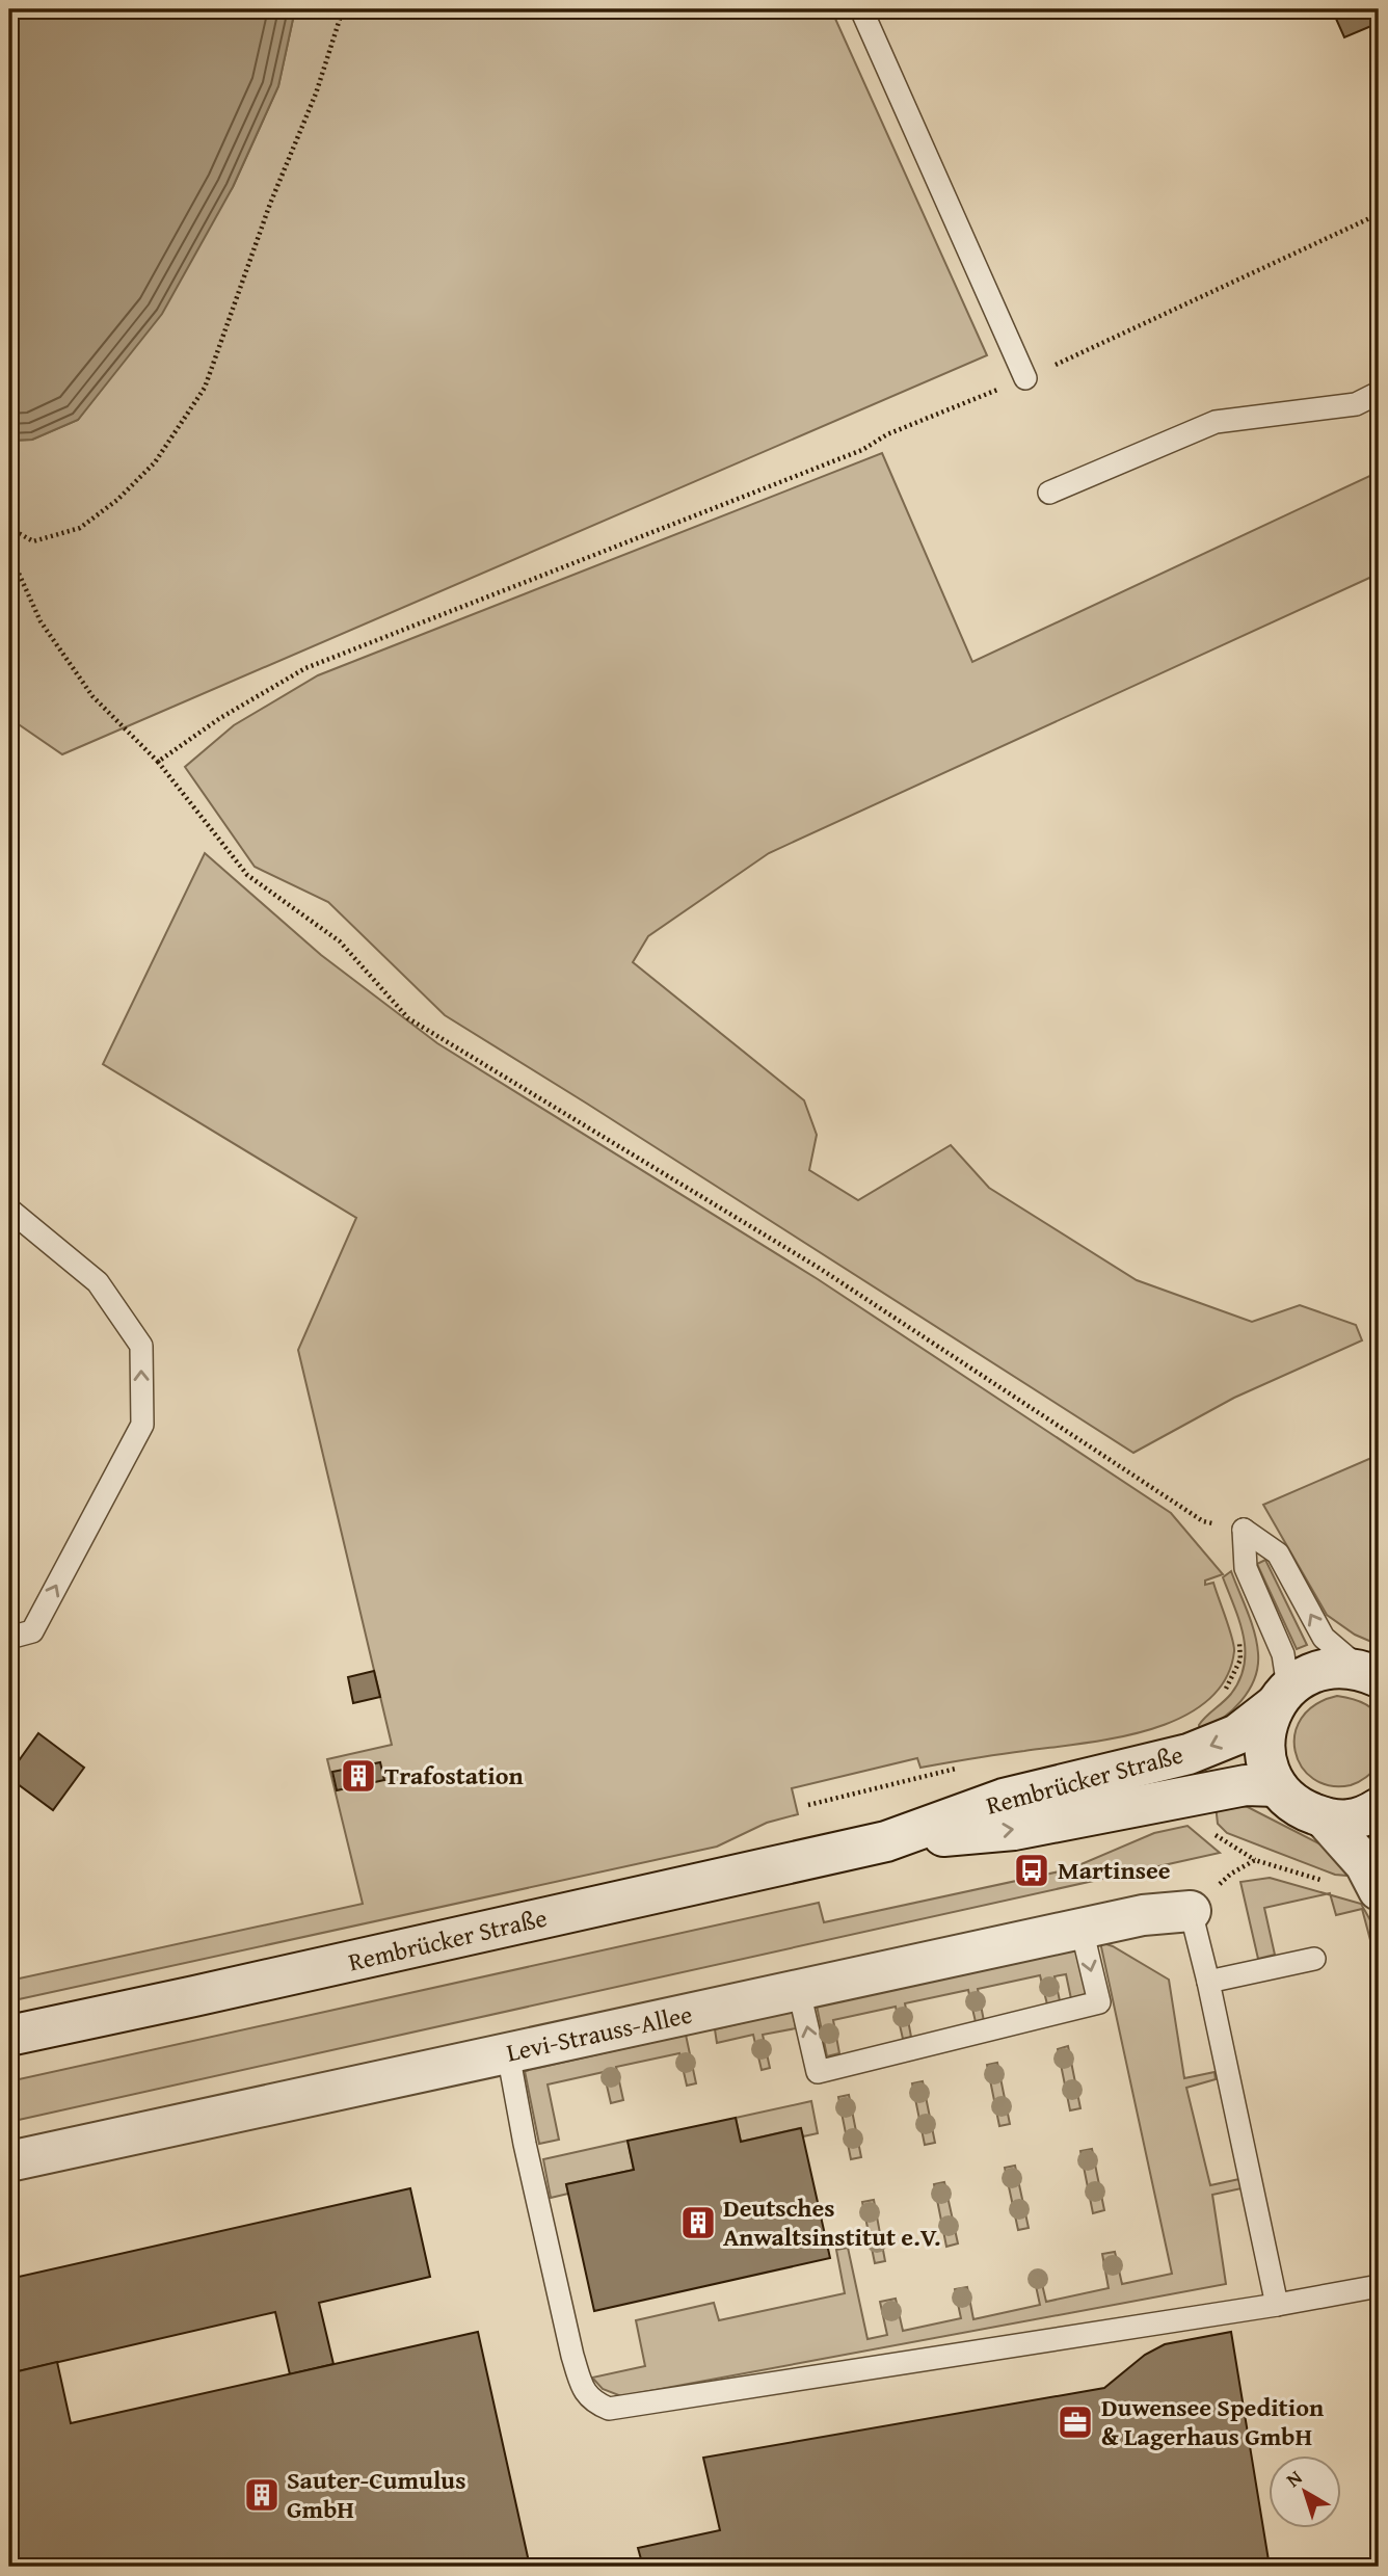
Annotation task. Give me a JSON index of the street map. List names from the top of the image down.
{
  "streets": {
    "main road": ["Rembrücker Straße", "Levi-Strauss-Allee"]
  },
  "places": {
    "building": ["Trafostation", "Deutsches Anwaltsinstitut e.V.", "Sauter-Cumulus GmbH"],
    "bus stop": ["Martinsee"],
    "office": ["Duwensee Spedition & Lagerhaus GmbH"]
  },
  "north": "top left"
}
